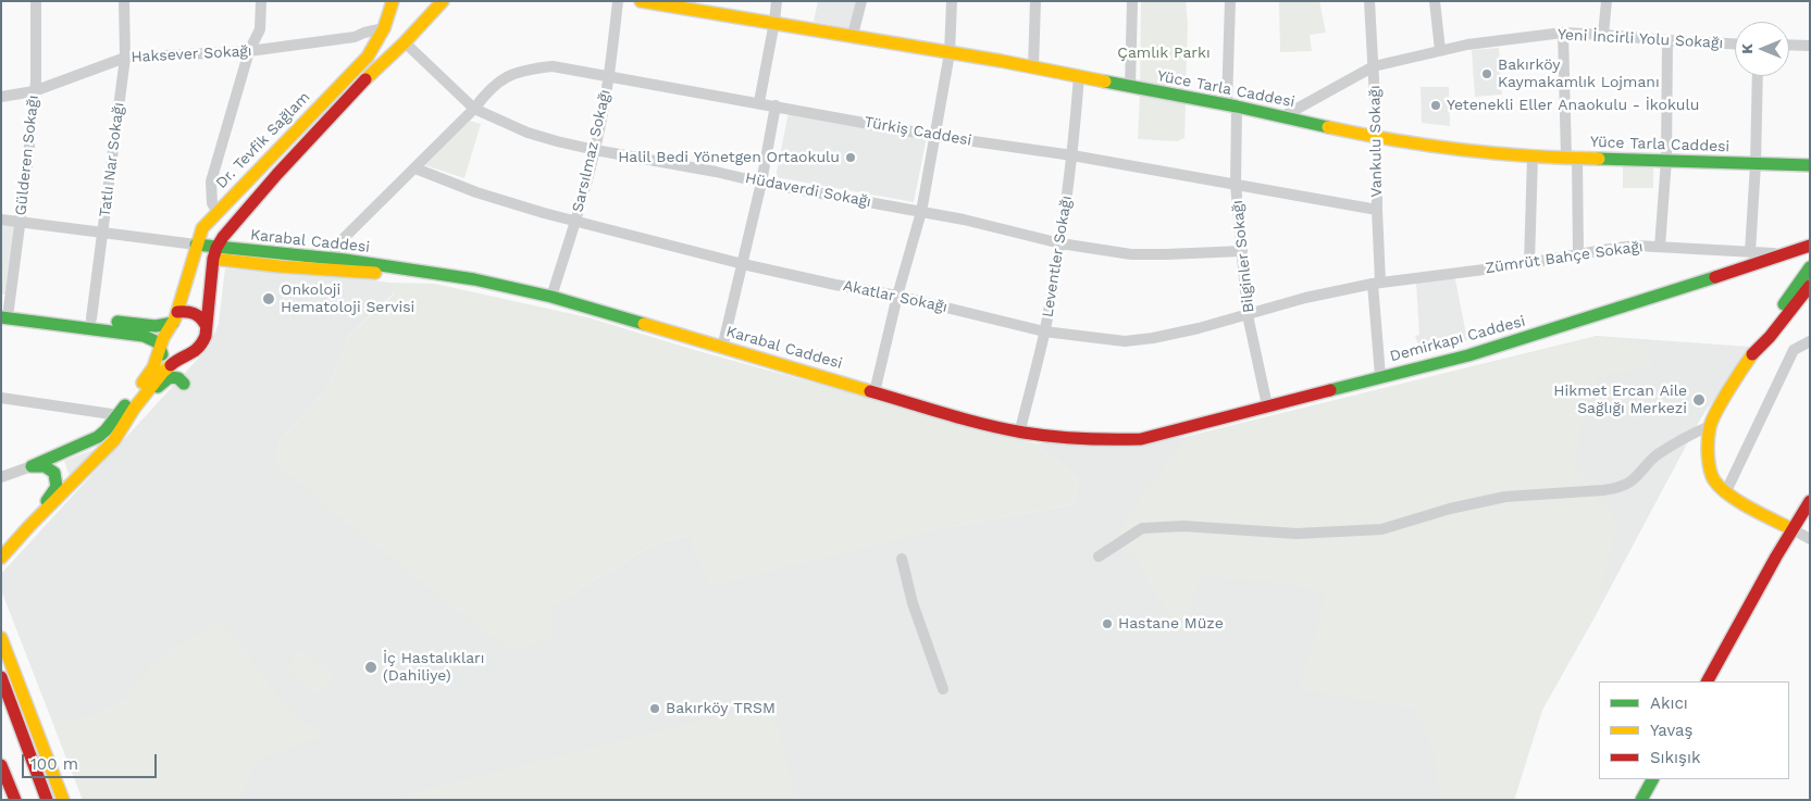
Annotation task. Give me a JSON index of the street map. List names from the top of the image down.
{
  "streets": {
    "main road": [
      "Yüce Tarla Caddesi",
      "Dr. Tevfik Sağlam",
      "Karabal Caddesi",
      "Demirkapı Caddesi"
    ],
    "street": [
      "Yeni İncirli Yolu Sokağı",
      "Haksever Sokağı",
      "Türkiş Caddesi",
      "Vankulu Sokağı",
      "Sarsılmaz Sokağı",
      "Gülderen Sokağı",
      "Tatlı Nar Sokağı",
      "Hüdaverdi Sokağı",
      "Leventler Sokağı",
      "Bilginler Sokağı",
      "Zümrüt Bahçe Sokağı",
      "Akatlar Sokağı"
    ]
  },
  "crossings": [
    ["Yeni İncirli Yolu Sokağı", "Yüce Tarla Caddesi"],
    ["Yeni İncirli Yolu Sokağı", "Vankulu Sokağı"],
    ["Haksever Sokağı", "Dr. Tevfik Sağlam"],
    ["Haksever Sokağı", "Gülderen Sokağı"],
    ["Haksever Sokağı", "Tatlı Nar Sokağı"],
    ["Yüce Tarla Caddesi", "Vankulu Sokağı"],
    ["Yüce Tarla Caddesi", "Leventler Sokağı"],
    ["Yüce Tarla Caddesi", "Bilginler Sokağı"],
    ["Türkiş Caddesi", "Vankulu Sokağı"],
    ["Türkiş Caddesi", "Sarsılmaz Sokağı"],
    ["Türkiş Caddesi", "Hüdaverdi Sokağı"],
    ["Türkiş Caddesi", "Karabal Caddesi"],
    ["Türkiş Caddesi", "Leventler Sokağı"],
    ["Türkiş Caddesi", "Bilginler Sokağı"],
    ["Türkiş Caddesi", "Akatlar Sokağı"],
    ["Dr. Tevfik Sağlam", "Karabal Caddesi"],
    ["Vankulu Sokağı", "Zümrüt Bahçe Sokağı"],
    ["Vankulu Sokağı", "Akatlar Sokağı"],
    ["Vankulu Sokağı", "Demirkapı Caddesi"],
    ["Sarsılmaz Sokağı", "Hüdaverdi Sokağı"],
    ["Sarsılmaz Sokağı", "Karabal Caddesi"],
    ["Sarsılmaz Sokağı", "Akatlar Sokağı"],
    ["Hüdaverdi Sokağı", "Leventler Sokağı"],
    ["Hüdaverdi Sokağı", "Bilginler Sokağı"],
    ["Karabal Caddesi", "Leventler Sokağı"],
    ["Karabal Caddesi", "Demirkapı Caddesi"],
    ["Leventler Sokağı", "Akatlar Sokağı"],
    ["Bilginler Sokağı", "Akatlar Sokağı"],
    ["Bilginler Sokağı", "Demirkapı Caddesi"],
    ["Zümrüt Bahçe Sokağı", "Akatlar Sokağı"],
    ["Zümrüt Bahçe Sokağı", "Demirkapı Caddesi"]
  ],
  "parks": ["Çamlık Parkı"],
  "places": [
    "Bakırköy Kaymakamlık Lojmanı",
    "Yetenekli Eller Anaokulu - İkokulu",
    "Halil Bedi Yönetgen Ortaokulu",
    "Onkoloji Hematoloji Servisi",
    "Hikmet Ercan Aile Sağlığı Merkezi",
    "Hastane Müze",
    "İç Hastalıkları (Dahiliye)",
    "Bakırköy TRSM"
  ],
  "legend": ["Akıcı", "Yavaş", "Sıkışık"],
  "scale_bar": "100 m",
  "north": "left"
}
